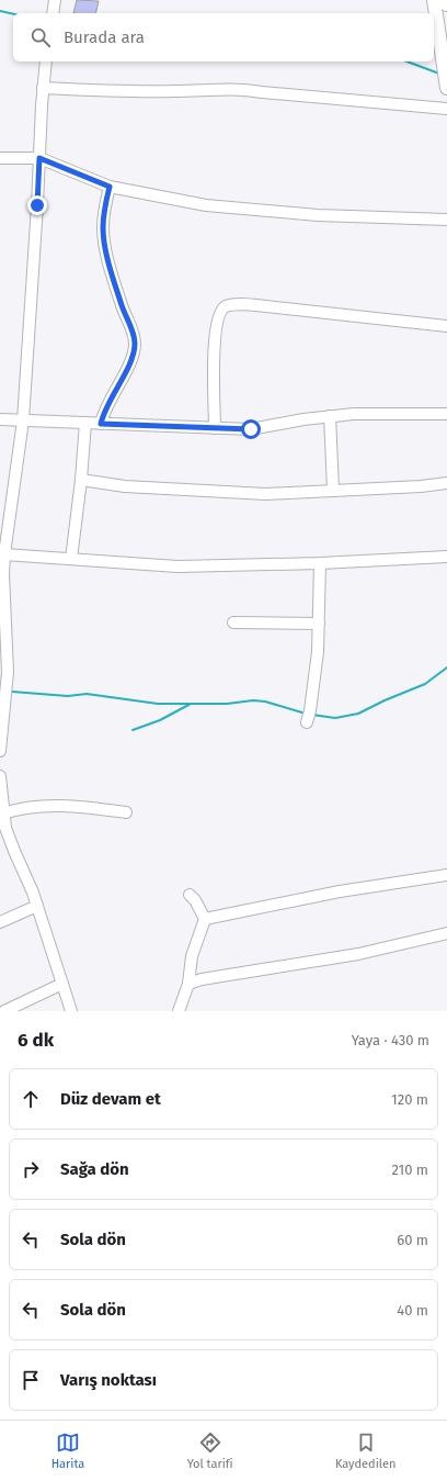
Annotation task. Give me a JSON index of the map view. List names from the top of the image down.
{
  "page": {
    "search": "Burada ara",
    "heading": ["6 dk", "Yaya · 430 m"],
    "list": [
      ["Düz devam et", "120 m"],
      ["Sağa dön", "210 m"],
      ["Sola dön", "60 m"],
      ["Sola dön", "40 m"],
      "Varış noktası"
    ],
    "nav": ["Harita", "Yol tarifi", "Kaydedilen"]
  }
}
